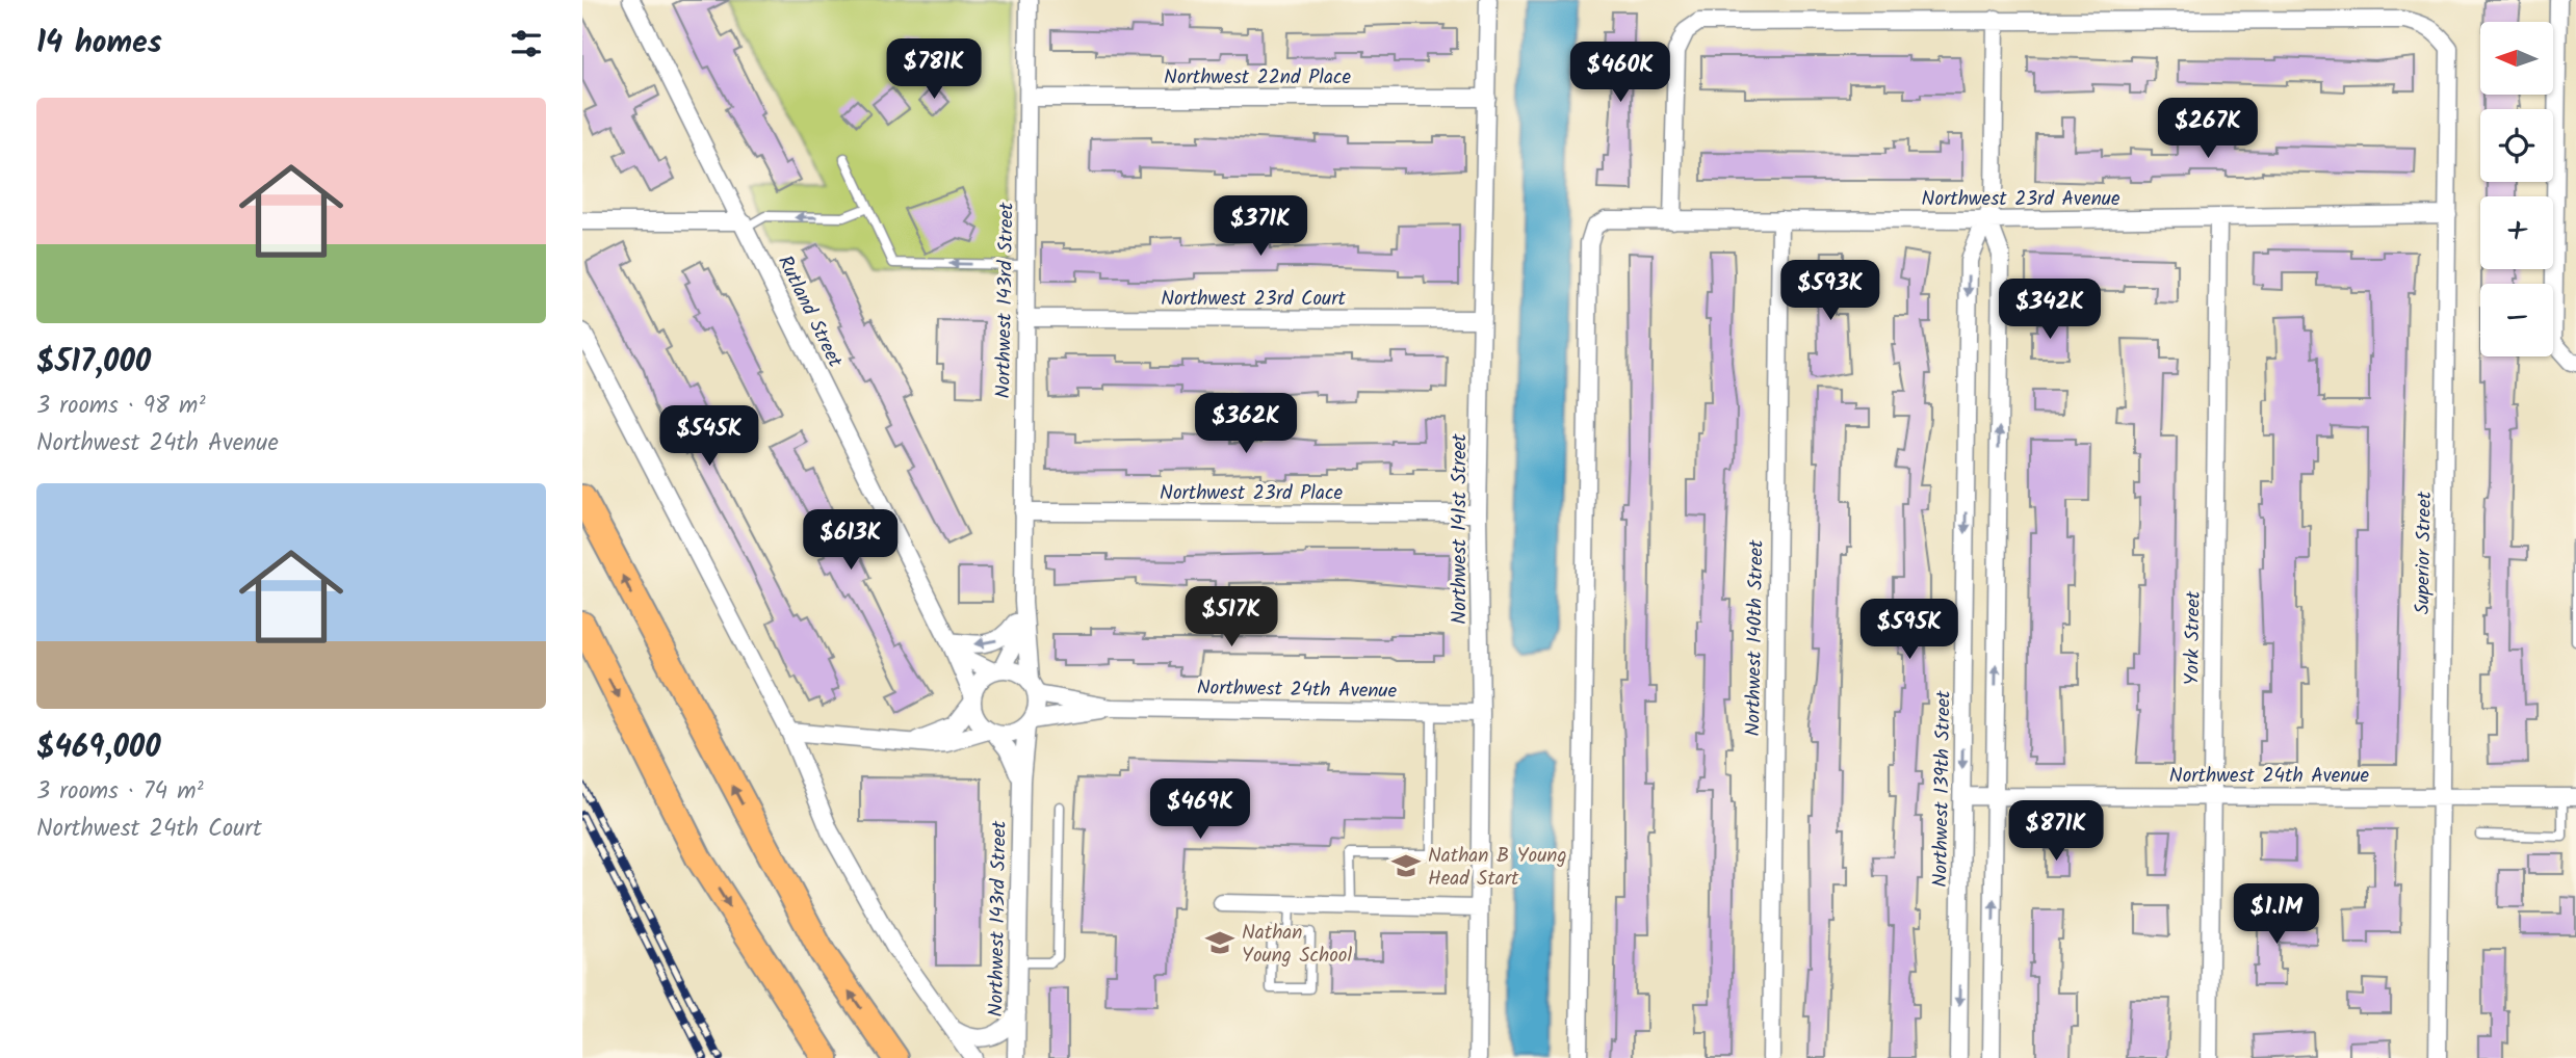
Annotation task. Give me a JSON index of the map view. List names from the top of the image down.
{
  "streets": {
    "street": [
      "Northwest 22nd Place",
      "Northwest 23rd Avenue",
      "Northwest 23rd Court",
      "Northwest 143rd Street",
      "Rutland Street",
      "Northwest 23rd Place",
      "Northwest 141st Street",
      "Superior Street",
      "Northwest 140th Street",
      "York Street",
      "Northwest 24th Avenue",
      "Northwest 139th Street"
    ]
  },
  "crossings": [
    ["Northwest 22nd Place", "Northwest 143rd Street"],
    ["Northwest 22nd Place", "Northwest 141st Street"],
    ["Northwest 23rd Avenue", "Superior Street"],
    ["Northwest 23rd Avenue", "Northwest 140th Street"],
    ["Northwest 23rd Avenue", "York Street"],
    ["Northwest 23rd Avenue", "Northwest 139th Street"],
    ["Northwest 23rd Court", "Northwest 143rd Street"],
    ["Northwest 23rd Court", "Northwest 141st Street"],
    ["Northwest 143rd Street", "Rutland Street"],
    ["Northwest 143rd Street", "Northwest 23rd Place"],
    ["Northwest 143rd Street", "Northwest 24th Avenue"],
    ["Rutland Street", "Northwest 24th Avenue"],
    ["Northwest 23rd Place", "Northwest 141st Street"],
    ["Northwest 141st Street", "Northwest 24th Avenue"],
    ["Superior Street", "Northwest 24th Avenue"],
    ["Superior Street", "Northwest 139th Street"],
    ["York Street", "Northwest 24th Avenue"],
    ["Northwest 24th Avenue", "Northwest 139th Street"]
  ],
  "places": {
    "school or university": ["Nathan B Young Head Start", "Nathan Young School"]
  },
  "north": "left",
  "page": {
    "heading": "14 homes",
    "map_buttons": ["+", "−"],
    "price": [
      "$781K",
      "$460K",
      "$267K",
      "$371K",
      "$593K",
      "$342K",
      "$362K",
      "$545K",
      "$613K",
      "$517K",
      "$595K",
      "$469K",
      "$871K",
      "$1.1M"
    ],
    "list": [
      {
        "name": "$517,000",
        "note": "3 rooms · 98 m² · Northwest 24th Avenue"
      },
      {
        "name": "$469,000",
        "note": "3 rooms · 74 m² · Northwest 24th Court"
      }
    ]
  }
}
